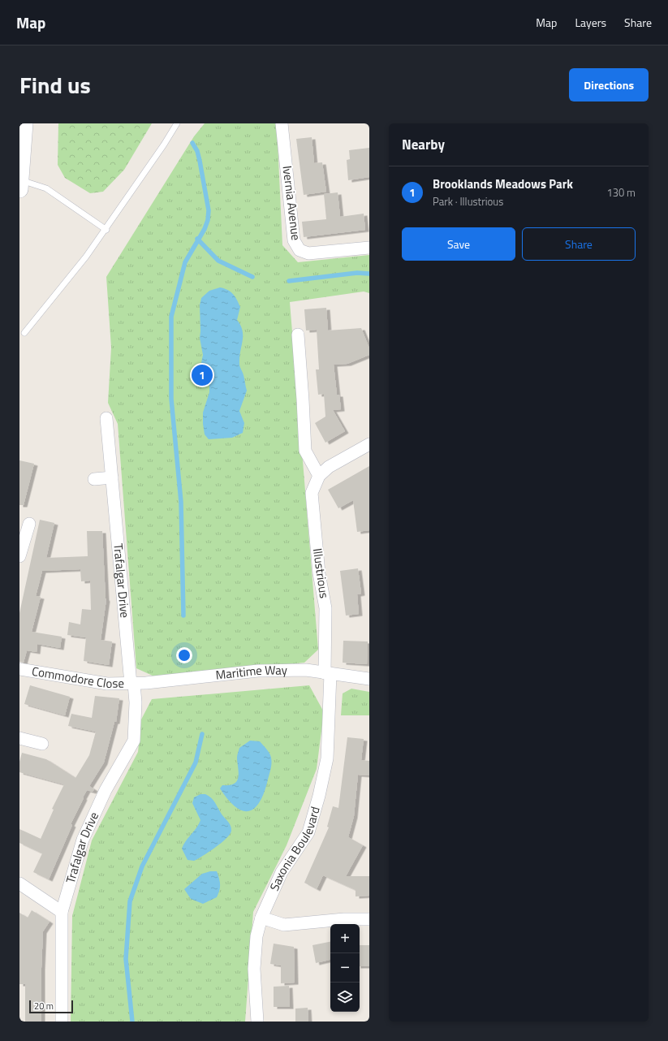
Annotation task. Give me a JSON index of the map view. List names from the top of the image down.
{
  "streets": {
    "street": [
      "Ivernia Avenue",
      "Illustrious",
      "Trafalgar Drive",
      "Maritime Way",
      "Commodore Close",
      "Saxonia Boulevard"
    ]
  },
  "crossings": [
    ["Illustrious", "Maritime Way"],
    ["Illustrious", "Saxonia Boulevard"],
    ["Trafalgar Drive", "Maritime Way"],
    ["Trafalgar Drive", "Commodore Close"],
    ["Maritime Way", "Commodore Close"],
    ["Maritime Way", "Saxonia Boulevard"]
  ],
  "scale_bar": "20 m",
  "page": {
    "header": "Map",
    "nav": ["Map", "Layers", "Share"],
    "title": "Find us",
    "buttons": [
      "Directions",
      ["Save", "Share"]
    ],
    "heading": "Nearby",
    "list": [
      {
        "mark": "1",
        "name": "Brooklands Meadows Park",
        "note": "Park · Illustrious",
        "value": "130 m"
      }
    ],
    "pins": "1",
    "map_buttons": ["+", "−"],
    "scale": "20 m"
  }
}
